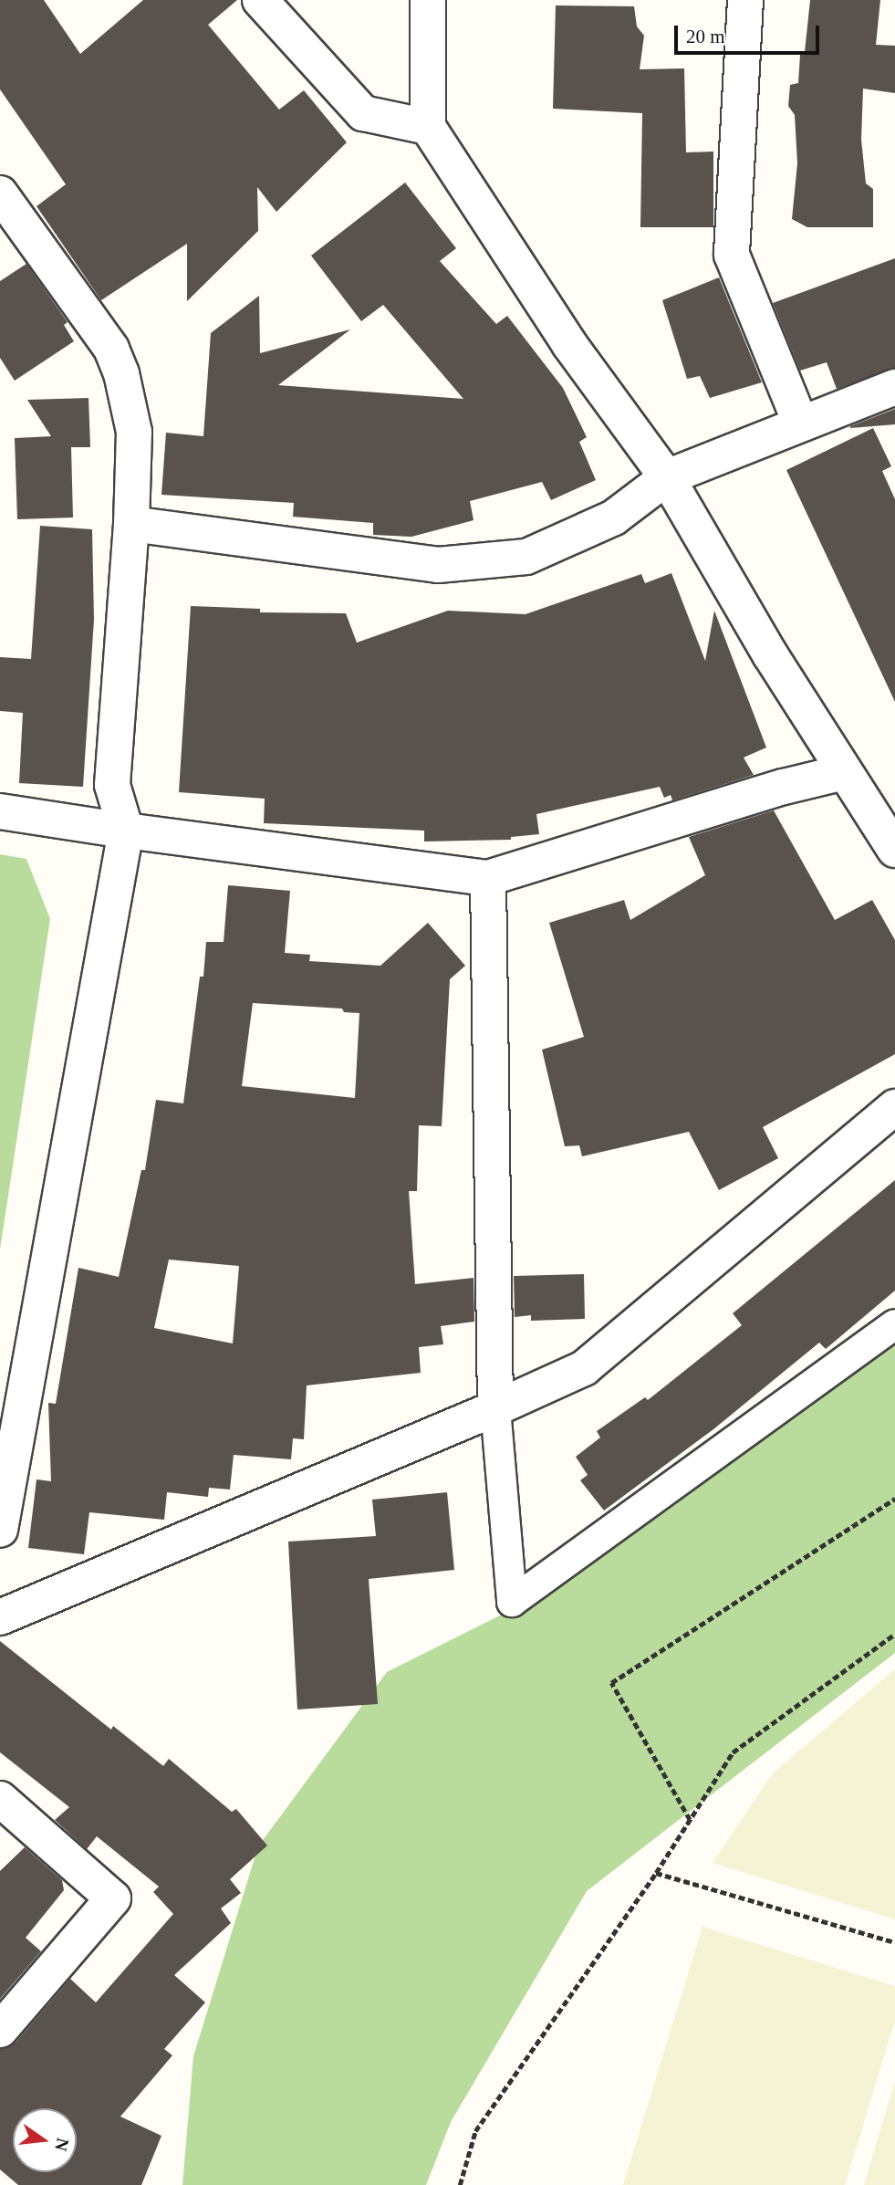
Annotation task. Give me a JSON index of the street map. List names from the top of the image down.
{
  "scale_bar": "20 m",
  "north": "right"
}
